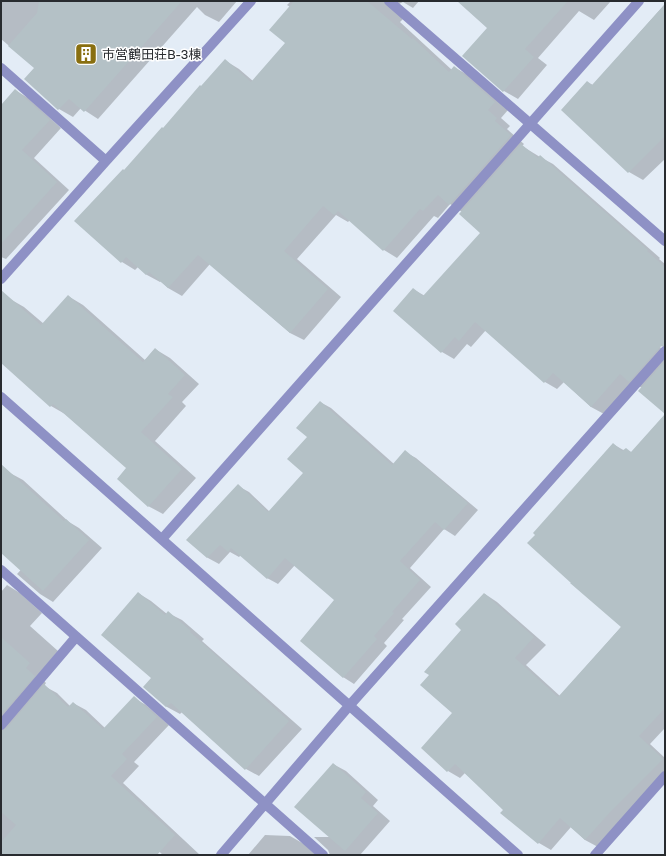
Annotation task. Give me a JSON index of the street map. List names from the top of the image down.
{
  "places": {
    "building": ["市営鶴田荘B-3棟"]
  }
}
